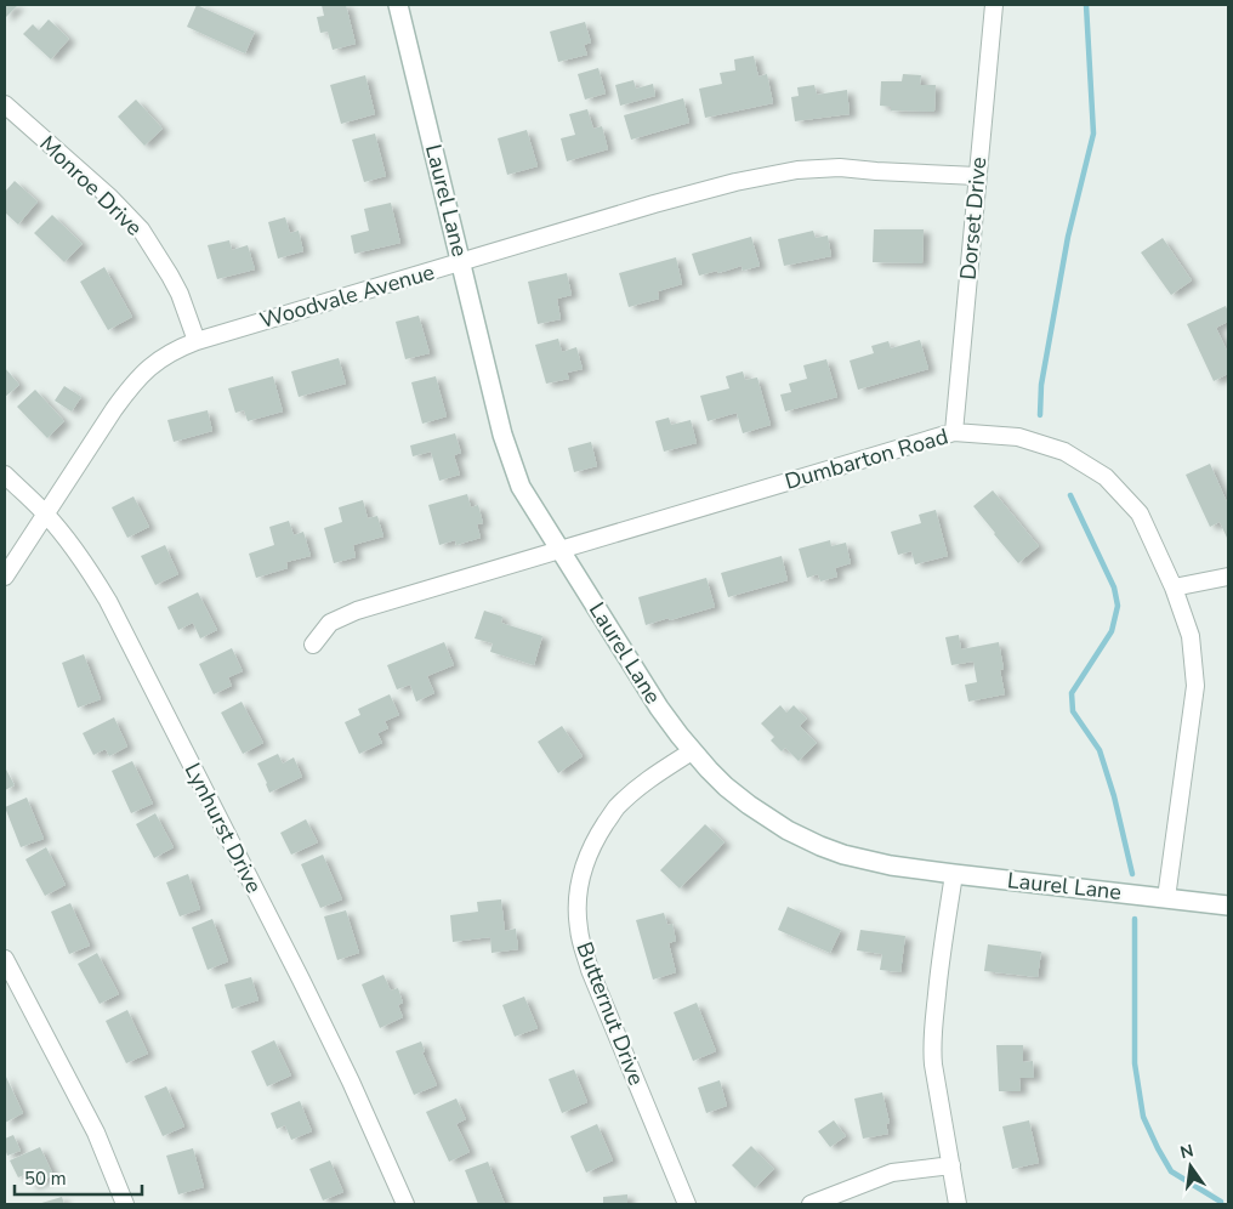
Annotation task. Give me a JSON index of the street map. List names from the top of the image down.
{
  "streets": {
    "street": [
      "Monroe Drive",
      "Laurel Lane",
      "Dorset Drive",
      "Woodvale Avenue",
      "Dumbarton Road",
      "Lynhurst Drive",
      "Butternut Drive"
    ]
  },
  "crossings": [
    ["Monroe Drive", "Woodvale Avenue"],
    ["Laurel Lane", "Woodvale Avenue"],
    ["Laurel Lane", "Dumbarton Road"],
    ["Laurel Lane", "Butternut Drive"],
    ["Dorset Drive", "Woodvale Avenue"],
    ["Dorset Drive", "Dumbarton Road"],
    ["Woodvale Avenue", "Lynhurst Drive"]
  ],
  "scale_bar": "50 m",
  "north": "top"
}
